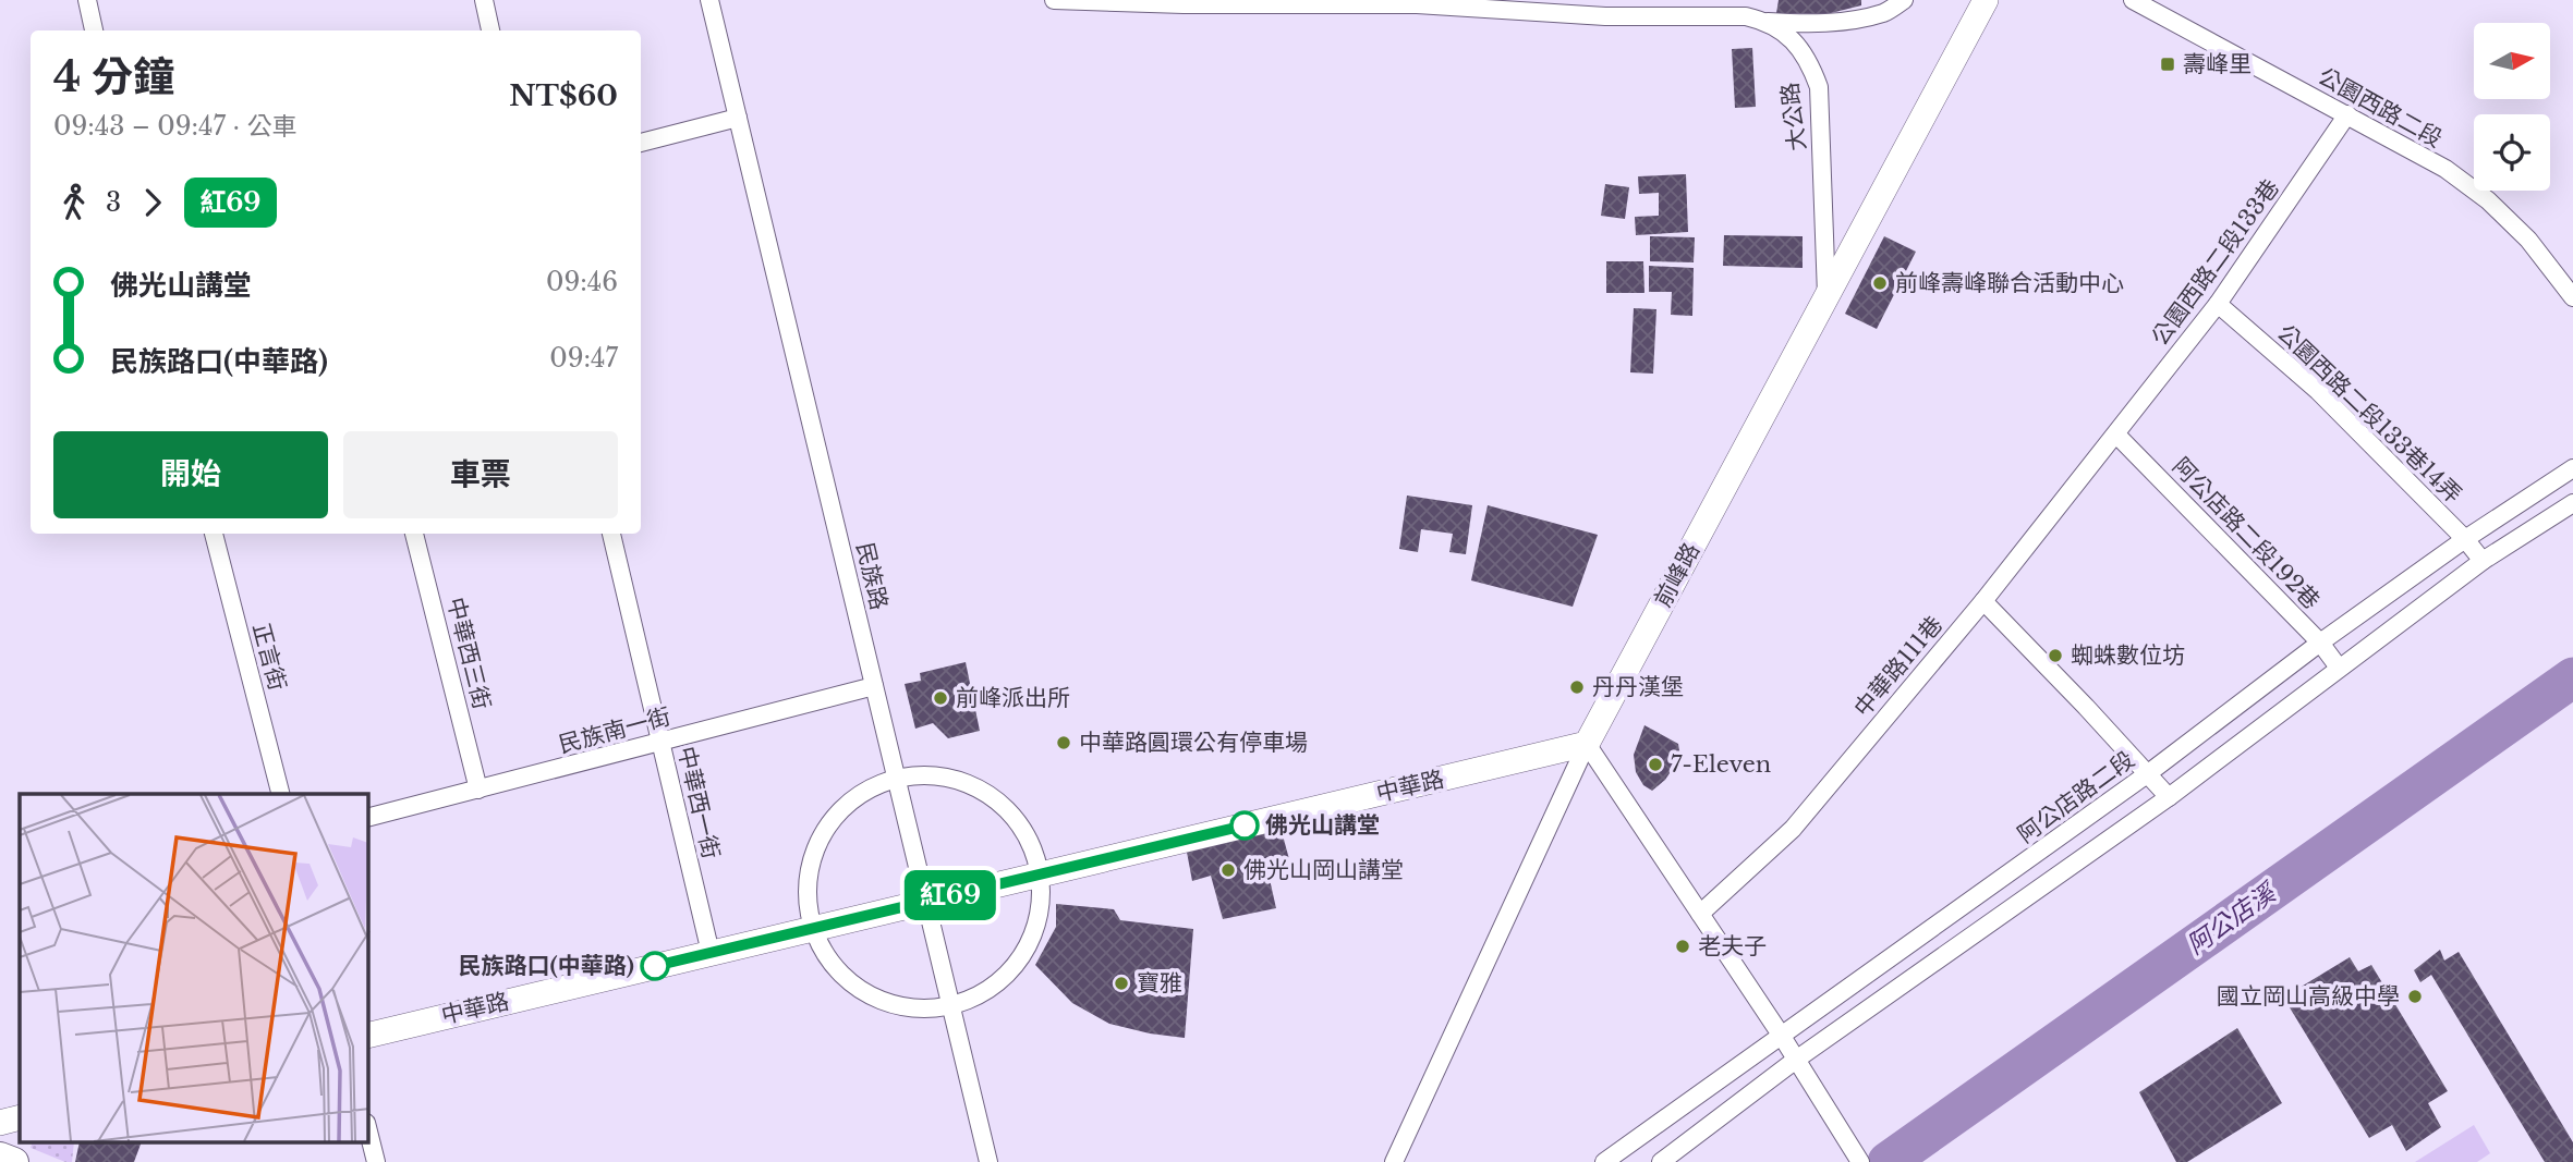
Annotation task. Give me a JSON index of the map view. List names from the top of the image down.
{
  "streets": {
    "main road": ["前峰路", "中華路"],
    "street": [
      "公園西路二段",
      "大公路",
      "公園西路二段133巷",
      "公園西路二段133巷14弄",
      "阿公店路二段192巷",
      "民族路",
      "中華西三街",
      "正言街",
      "中華路111巷",
      "民族南一街",
      "阿公店路二段",
      "中華西一街"
    ]
  },
  "crossings": [
    ["公園西路二段", "公園西路二段133巷"],
    ["大公路", "前峰路"],
    ["公園西路二段133巷", "公園西路二段133巷14弄"],
    ["公園西路二段133巷", "阿公店路二段192巷"],
    ["公園西路二段133巷", "中華路111巷"],
    ["公園西路二段133巷14弄", "阿公店路二段"],
    ["阿公店路二段192巷", "中華路111巷"],
    ["阿公店路二段192巷", "阿公店路二段"],
    ["前峰路", "中華路"],
    ["民族路", "民族南一街"],
    ["民族路", "中華路"],
    ["中華西三街", "民族南一街"],
    ["民族南一街", "中華西一街"],
    ["中華路", "中華西一街"]
  ],
  "water": ["阿公店溪"],
  "places": {
    "transit": ["壽峰里"],
    "other": [
      "前峰壽峰聯合活動中心",
      "蜘蛛數位坊",
      "丹丹漢堡",
      "前峰派出所",
      "中華路圓環公有停車場",
      "7-Eleven",
      "佛光山講堂",
      "佛光山岡山講堂",
      "老夫子",
      "民族路口(中華路)",
      "寶雅",
      "國立岡山高級中學"
    ]
  },
  "lines": ["bus line 紅69"],
  "north": "right",
  "page": {
    "on_map": "紅69",
    "heading": ["4 分鐘", "09:43 – 09:47 · 公車", "NT$60"],
    "legs": ["3", "紅69"],
    "list": [
      {
        "name": "佛光山講堂",
        "value": "09:46"
      },
      {
        "name": "民族路口(中華路)",
        "value": "09:47"
      }
    ],
    "buttons": ["開始", "車票"]
  }
}
